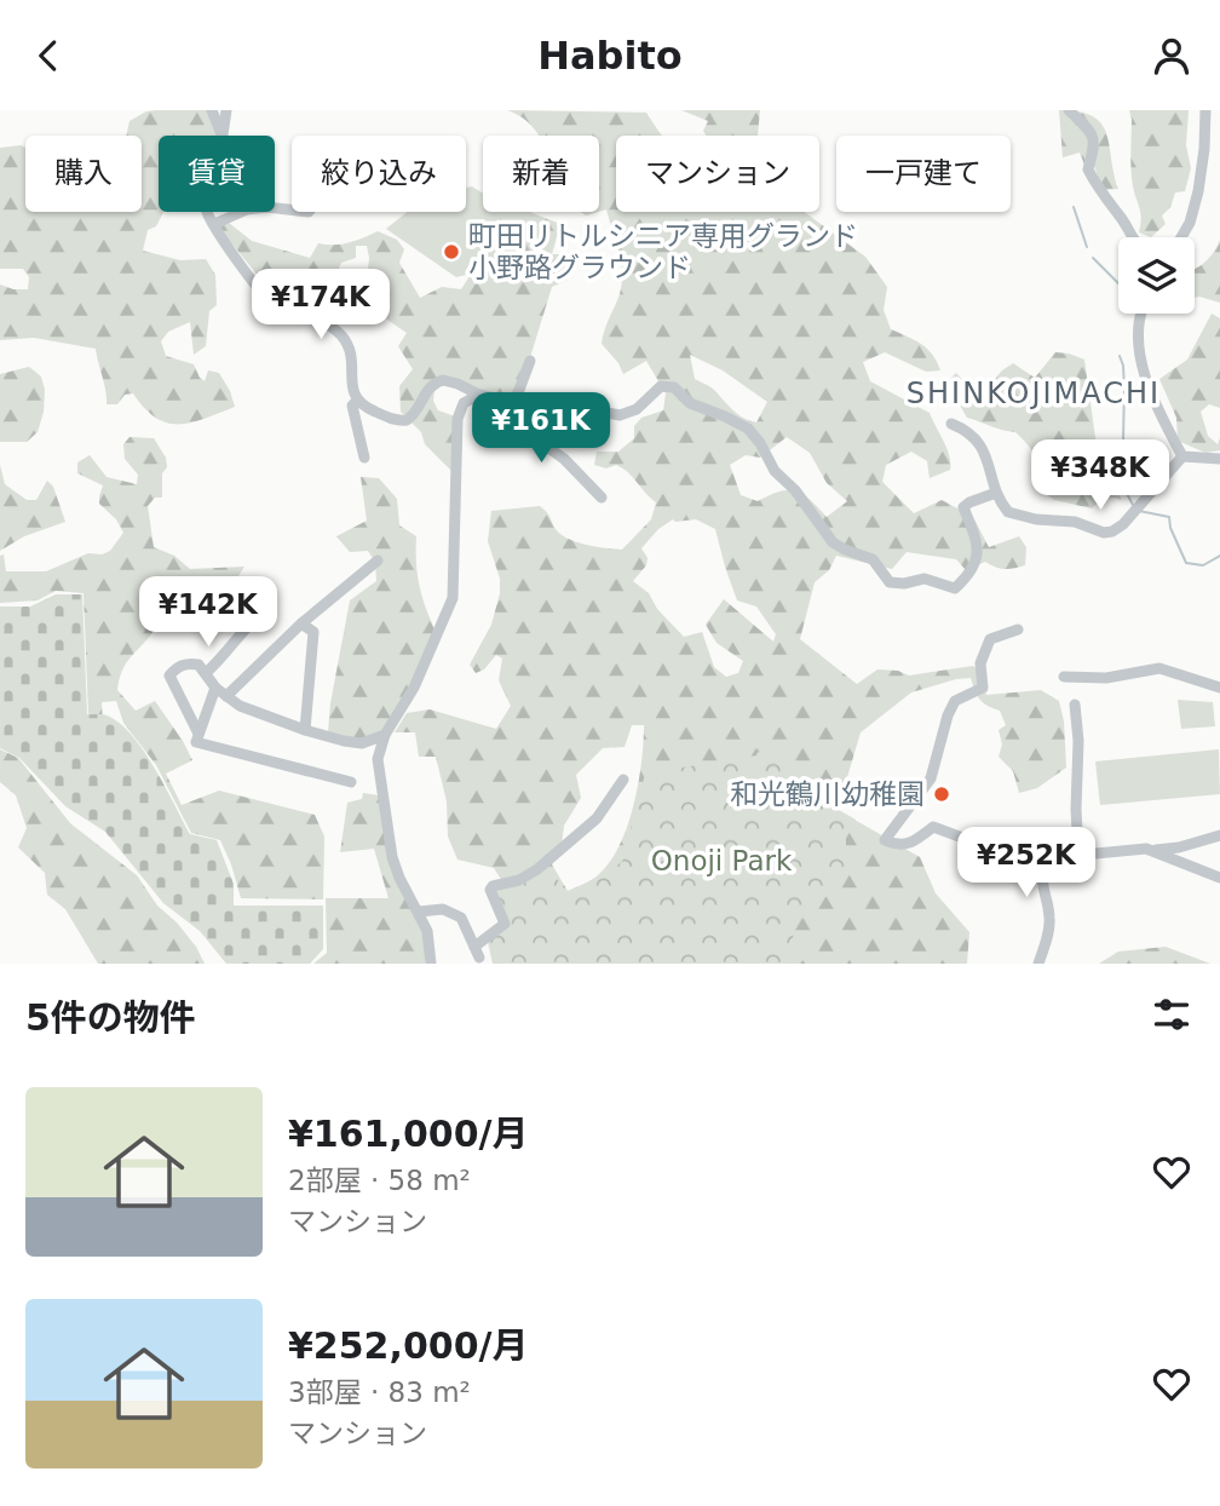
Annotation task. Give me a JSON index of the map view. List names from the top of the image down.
{
  "districts": ["SHINKOJIMACHI"],
  "parks": ["Onoji Park"],
  "places": ["町田リトルシニア専用グランド 小野路グラウンド", "和光鶴川幼稚園"],
  "page": {
    "header": "Habito",
    "chip": [
      "購入",
      "賃貸",
      "絞り込み",
      "新着",
      "マンション",
      "一戸建て"
    ],
    "price": [
      "¥174K",
      "¥161K",
      "¥348K",
      "¥142K",
      "¥252K"
    ],
    "heading": "5件の物件",
    "list": [
      {
        "name": "¥161,000/月",
        "note": "2部屋 · 58 m² · マンション"
      },
      {
        "name": "¥252,000/月",
        "note": "3部屋 · 83 m² · マンション"
      }
    ]
  }
}
